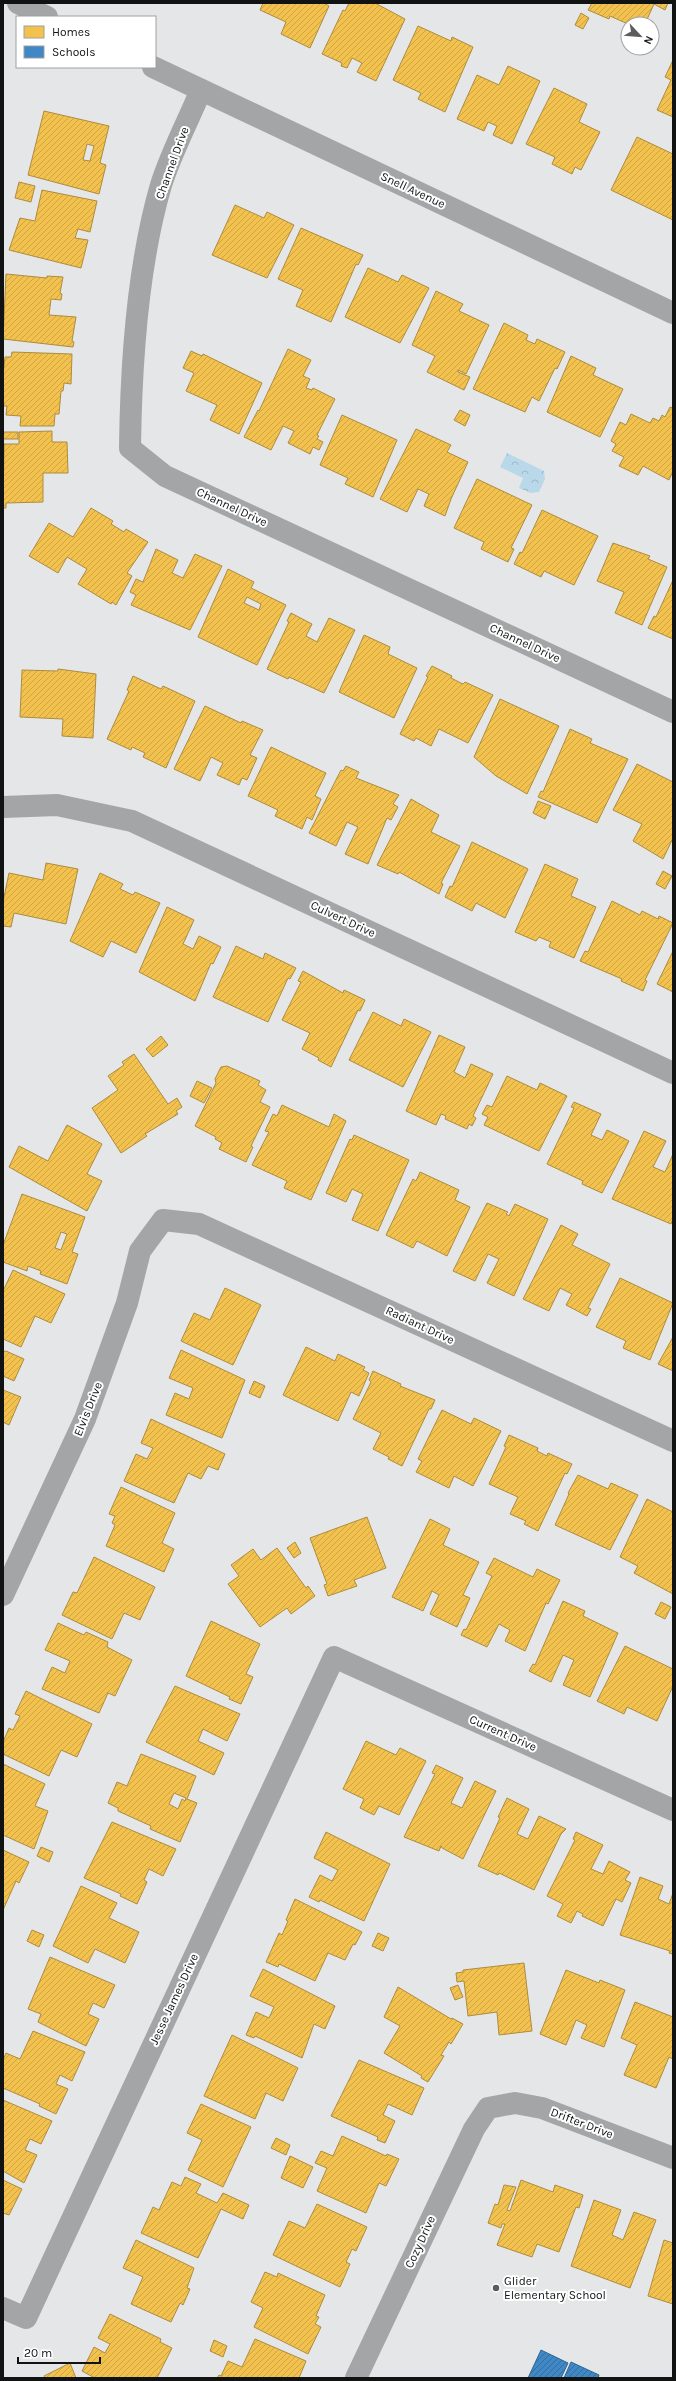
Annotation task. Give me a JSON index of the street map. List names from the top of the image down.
{
  "streets": {
    "street": [
      "Channel Drive",
      "Snell Avenue",
      "Culvert Drive",
      "Radiant Drive",
      "Elvis Drive",
      "Current Drive",
      "Jesse James Drive",
      "Drifter Drive",
      "Cozy Drive"
    ]
  },
  "crossings": [
    ["Channel Drive", "Snell Avenue"],
    ["Radiant Drive", "Elvis Drive"],
    ["Current Drive", "Jesse James Drive"],
    ["Drifter Drive", "Cozy Drive"]
  ],
  "places": ["Glider Elementary School"],
  "legend": ["Homes", "Schools"],
  "scale_bar": "20 m",
  "north": "bottom right"
}
